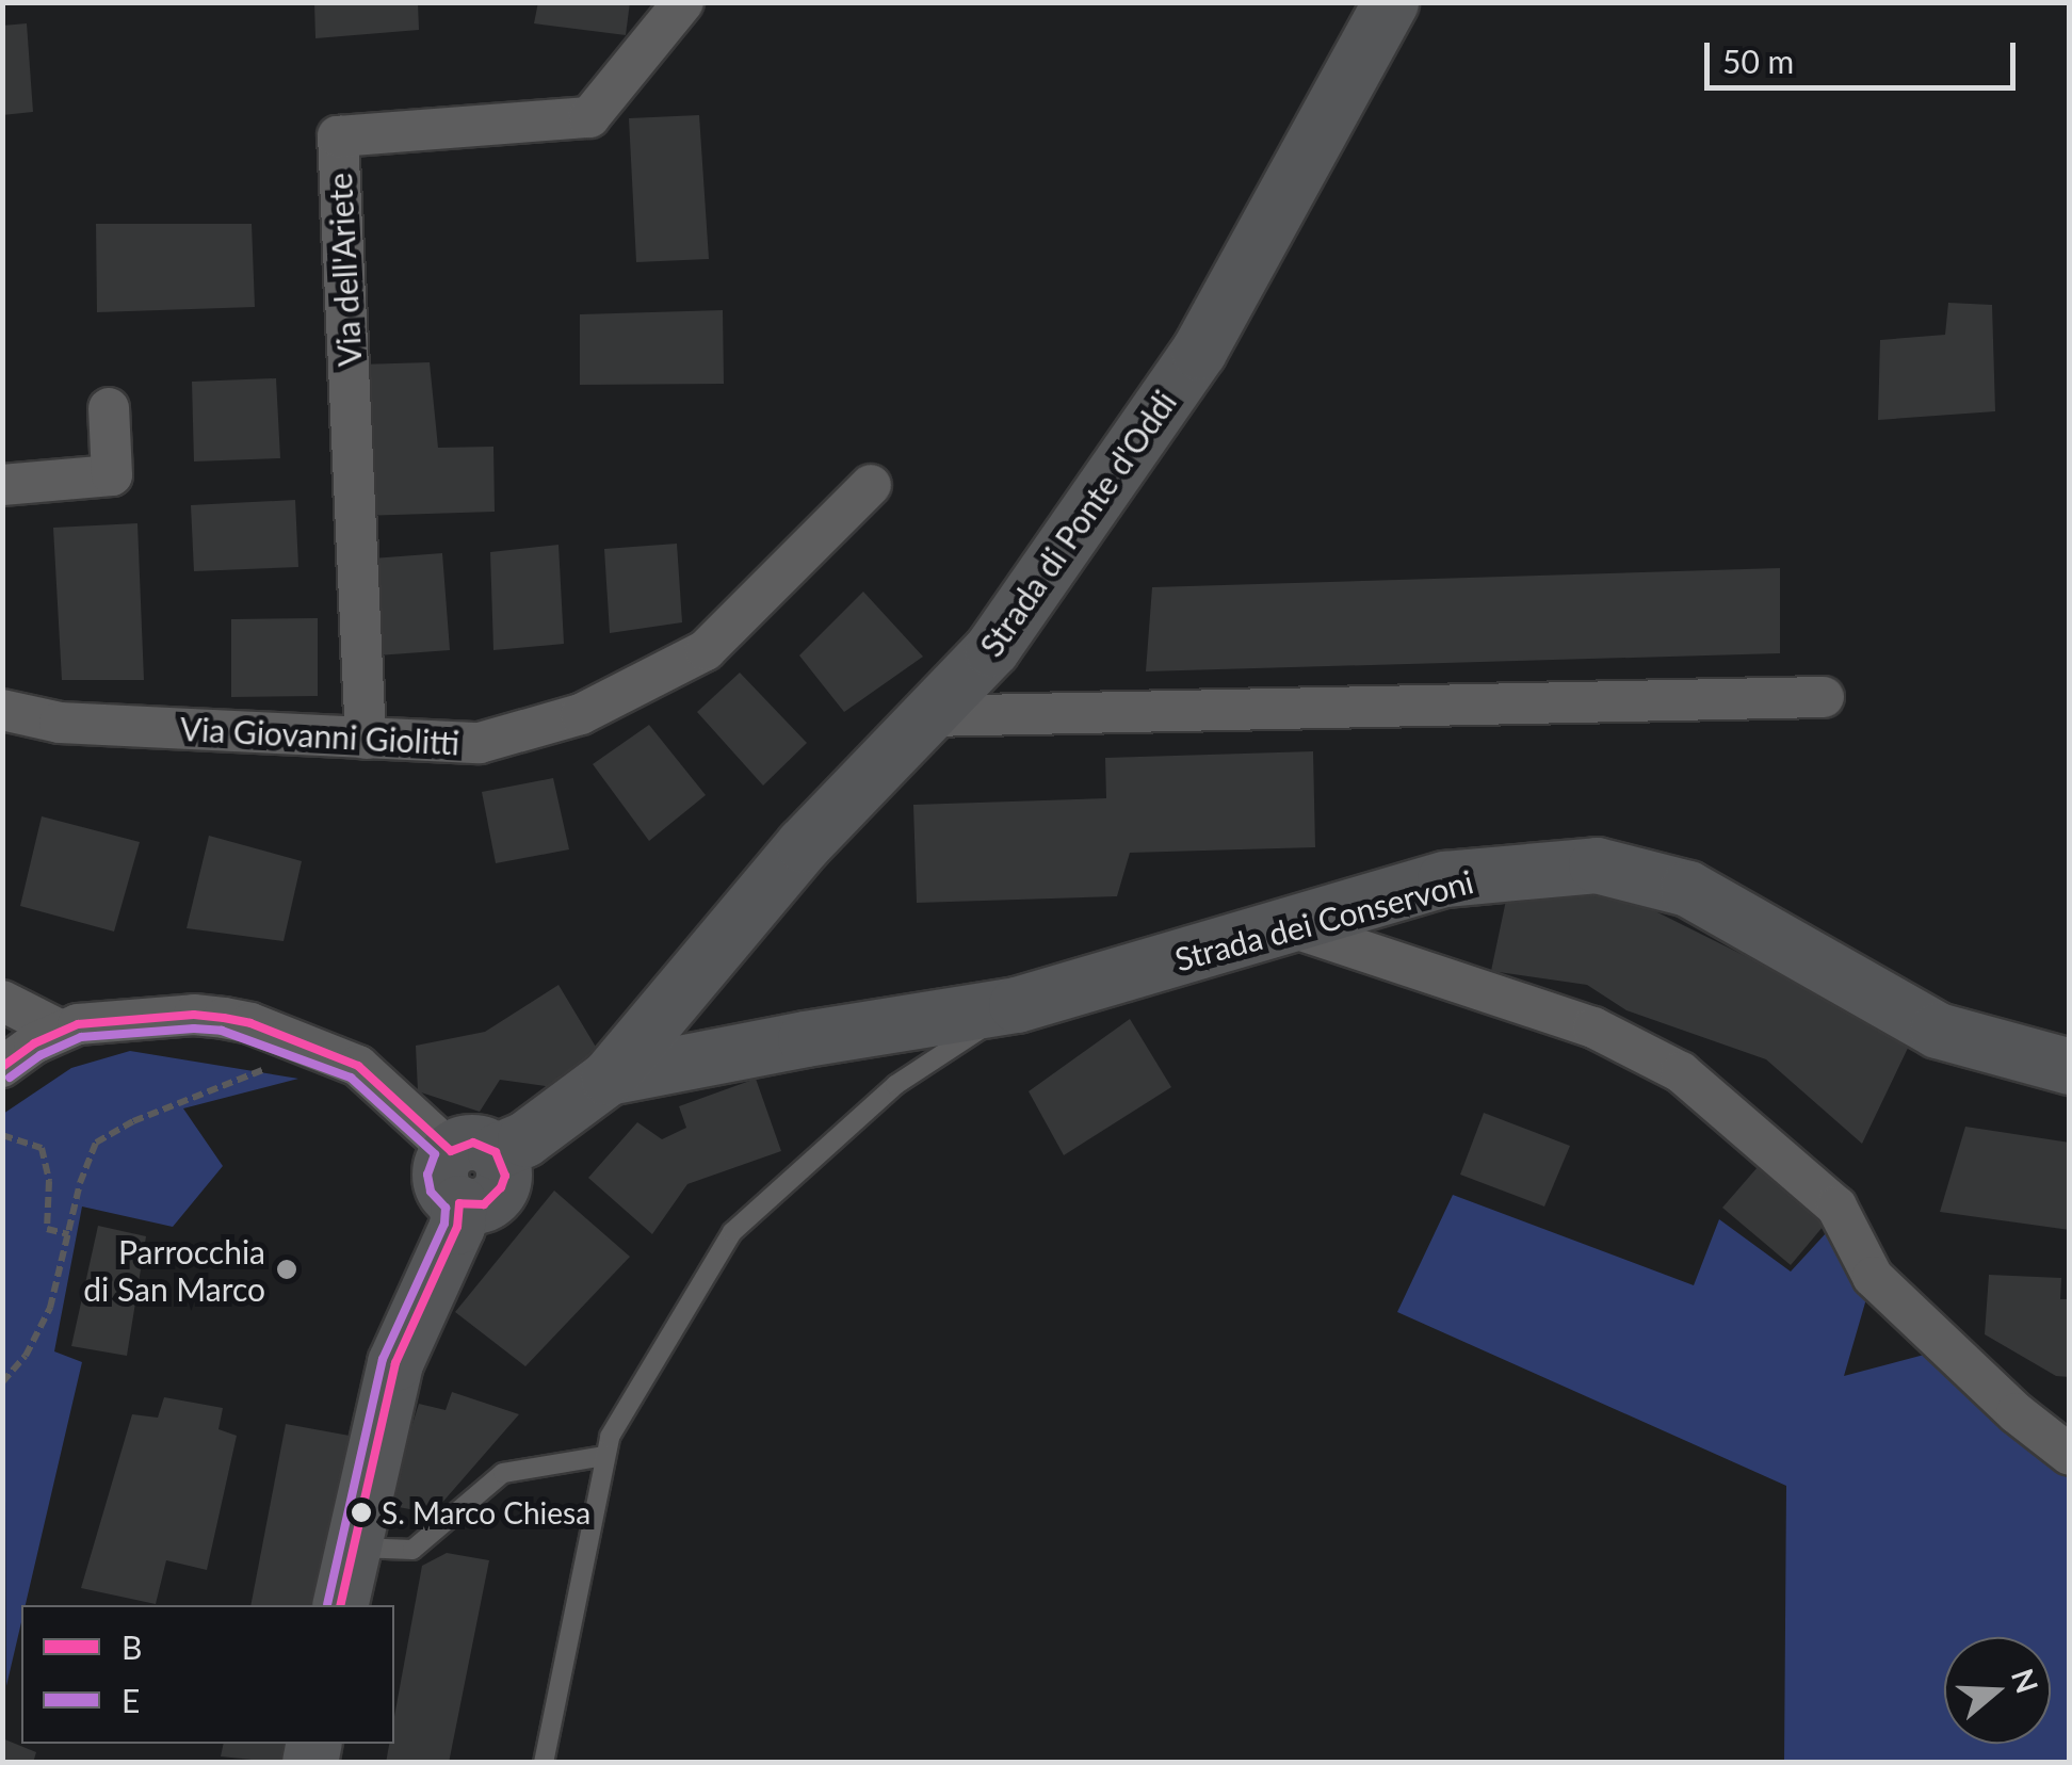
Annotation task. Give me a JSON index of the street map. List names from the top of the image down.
{
  "streets": {
    "street": [
      "Via dell'Ariete",
      "Strada di Ponte d'Oddi",
      "Via Giovanni Giolitti",
      "Strada dei Conservoni"
    ]
  },
  "crossings": [
    ["Via dell'Ariete", "Via Giovanni Giolitti"],
    ["Strada di Ponte d'Oddi", "Strada dei Conservoni"]
  ],
  "places": ["Parrocchia di San Marco", "S. Marco Chiesa"],
  "lines": ["transit line B", "transit line E"],
  "legend": ["B", "E"],
  "scale_bar": "50 m",
  "north": "right"
}
